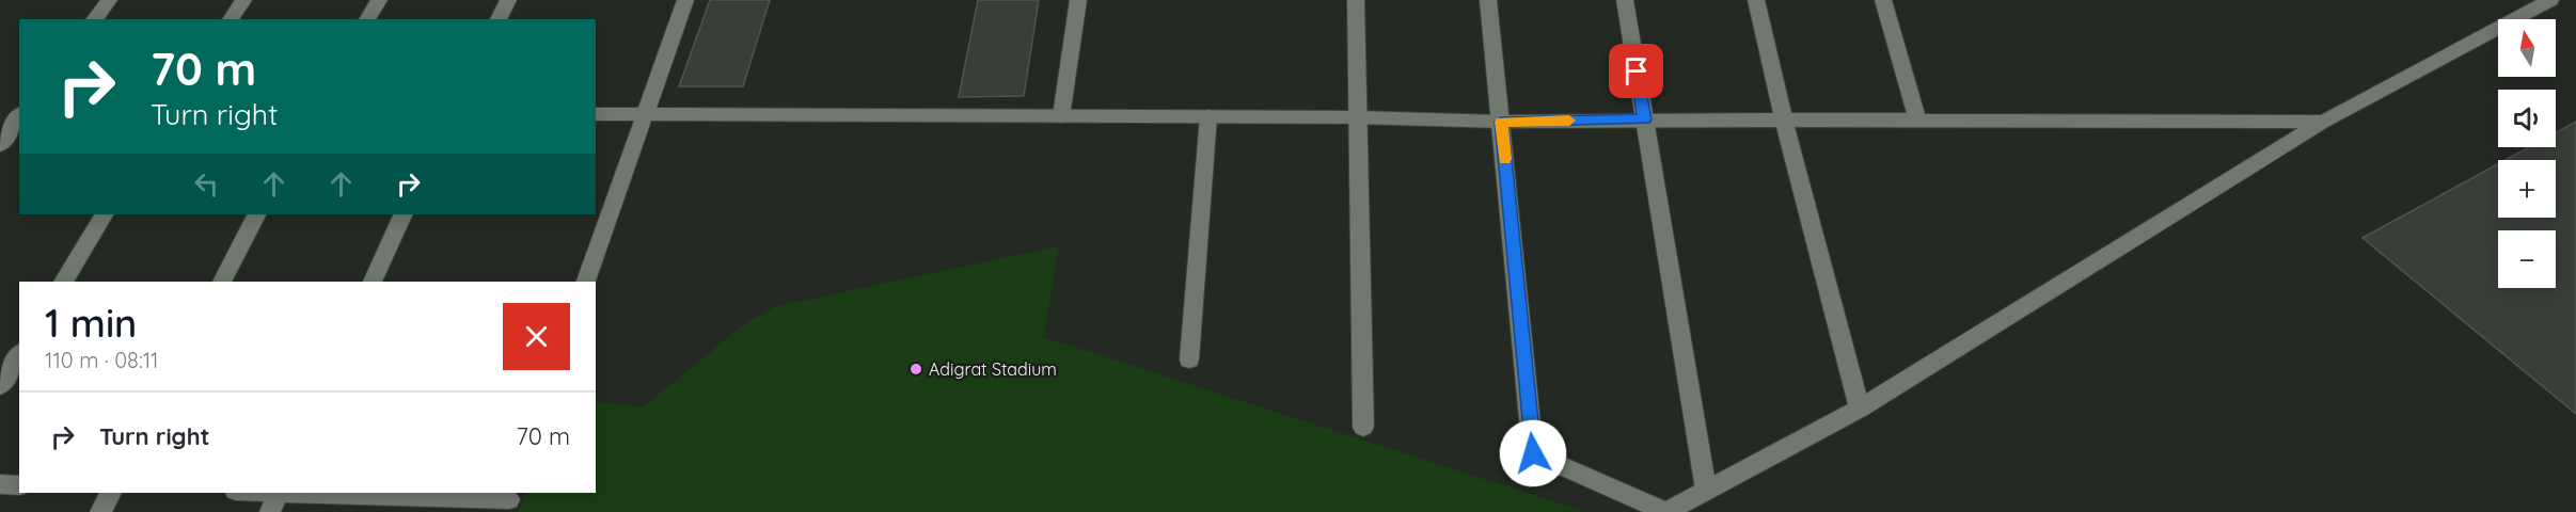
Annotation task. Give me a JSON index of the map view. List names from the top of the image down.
{
  "places": ["Adigrat Stadium"],
  "north": "top",
  "page": {
    "map_buttons": ["+", "−"],
    "turn": ["70 m", "Turn right"],
    "heading": ["1 min", "110 m · 08:11"],
    "list": [
      {
        "name": "Turn right",
        "value": "70 m"
      }
    ]
  }
}
